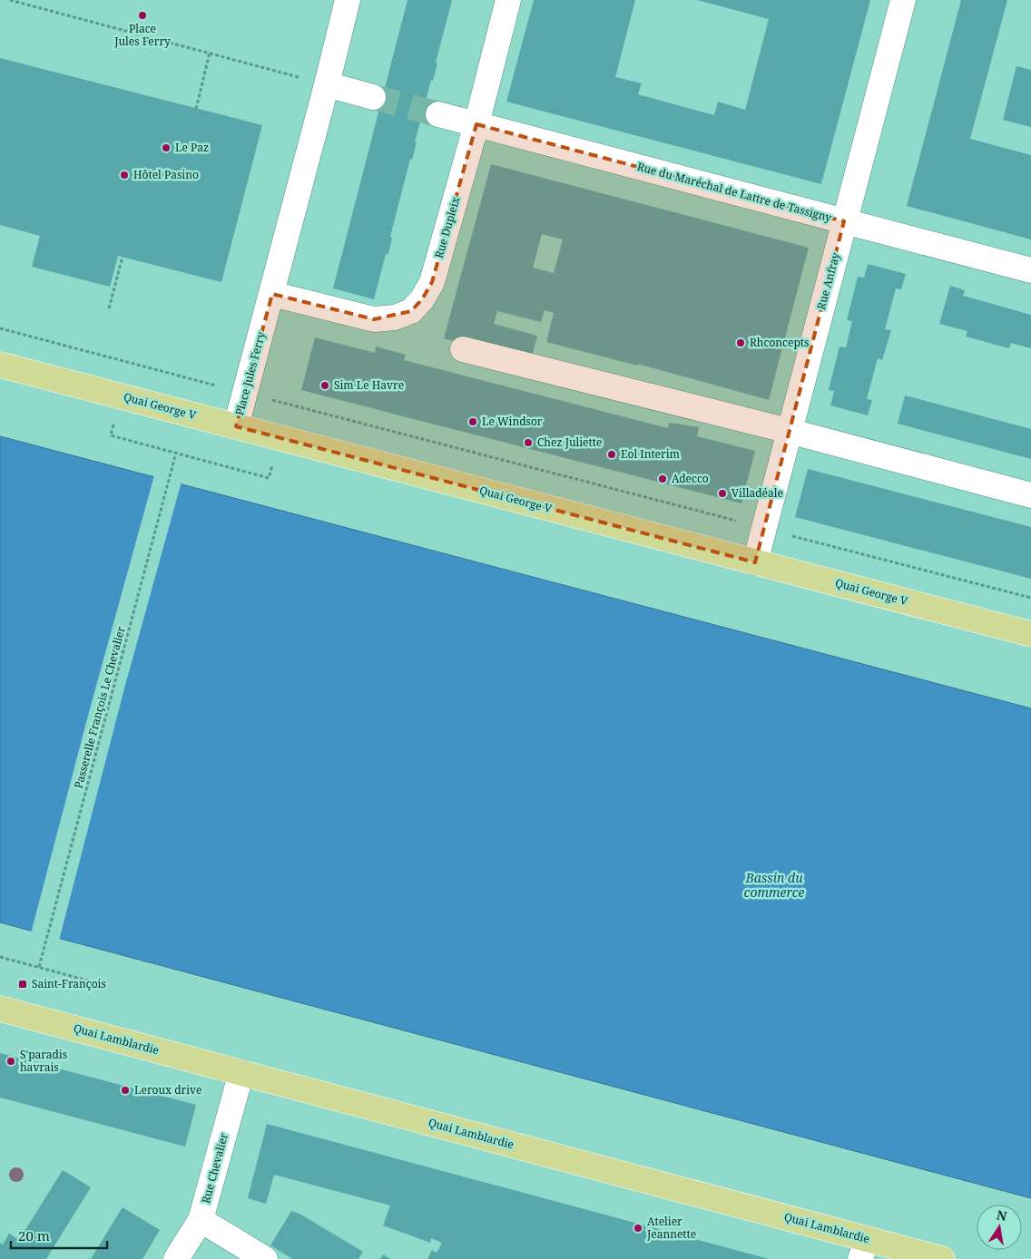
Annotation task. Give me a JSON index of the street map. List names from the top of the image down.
{
  "streets": {
    "main road": ["Quai George V", "Quai Lamblardie"],
    "street": [
      "Rue du Maréchal de Lattre de Tassigny",
      "Rue Dupleix",
      "Rue Anfray",
      "Place Jules Ferry",
      "Rue Chevalier"
    ],
    "path": ["Passerelle François Le Chevalier"]
  },
  "crossings": [
    ["Rue du Maréchal de Lattre de Tassigny", "Rue Dupleix"],
    ["Rue du Maréchal de Lattre de Tassigny", "Rue Anfray"],
    ["Rue Dupleix", "Place Jules Ferry"],
    ["Rue Anfray", "Quai George V"],
    ["Place Jules Ferry", "Quai George V"],
    ["Quai Lamblardie", "Rue Chevalier"]
  ],
  "water": ["Bassin du commerce"],
  "places": {
    "other": [
      "Place Jules Ferry",
      "Le Paz",
      "Hôtel Pasino",
      "Rhconcepts",
      "Sim Le Havre",
      "Le Windsor",
      "Chez Juliette",
      "Eol Interim",
      "Adecco",
      "Villadéale",
      "S'paradis havrais",
      "Leroux drive",
      "Atelier Jeannette"
    ],
    "transit": ["Saint-François"]
  },
  "scale_bar": "20 m",
  "north": "top"
}
